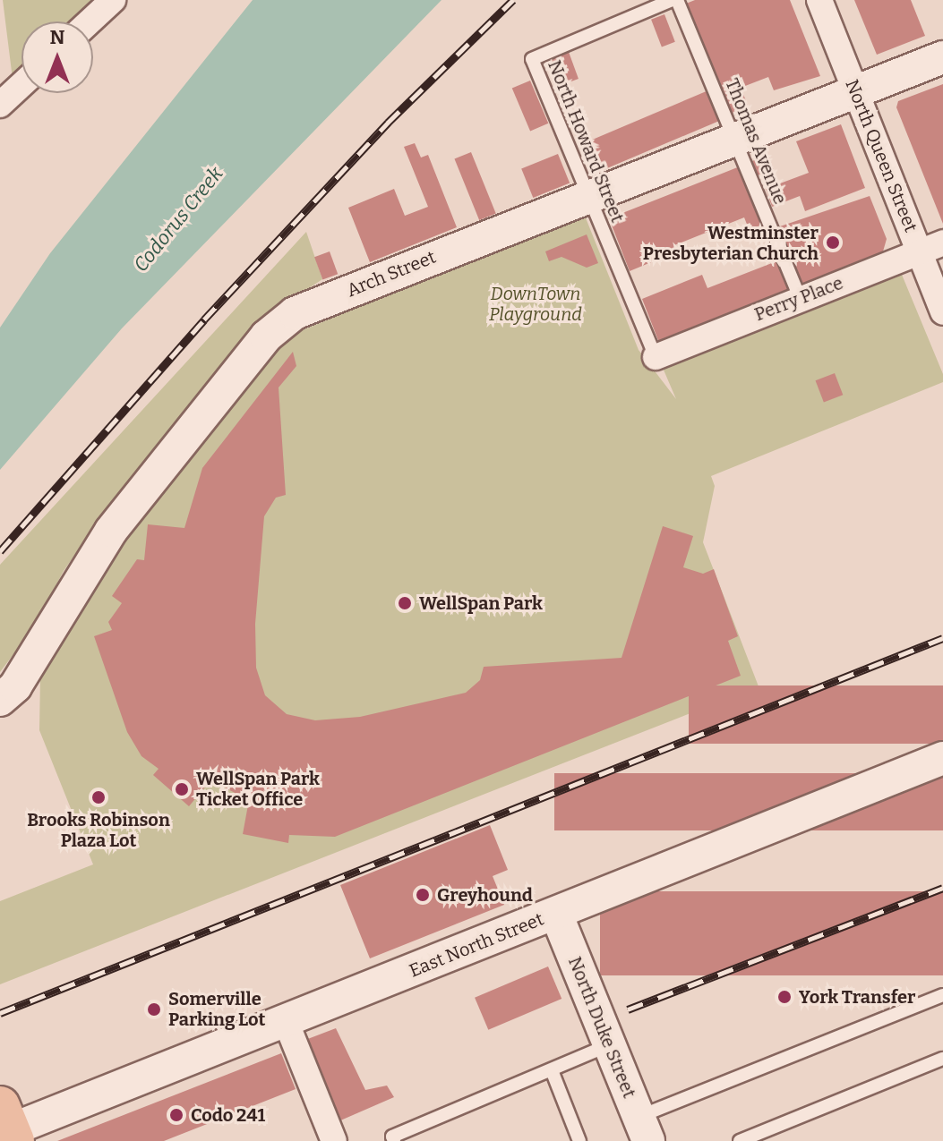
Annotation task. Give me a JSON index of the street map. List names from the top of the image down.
{
  "streets": {
    "street": [
      "North Queen Street",
      "Arch Street",
      "Perry Place",
      "East North Street",
      "North Duke Street"
    ],
    "lane": ["North Howard Street", "Thomas Avenue"]
  },
  "crossings": [
    ["North Howard Street", "Arch Street"],
    ["North Howard Street", "Perry Place"],
    ["Thomas Avenue", "Arch Street"],
    ["Thomas Avenue", "Perry Place"],
    ["North Queen Street", "Arch Street"],
    ["North Queen Street", "Perry Place"],
    ["East North Street", "North Duke Street"]
  ],
  "water": ["Codorus Creek"],
  "parks": ["DownTown Playground"],
  "places": [
    "Westminster Presbyterian Church",
    "WellSpan Park",
    "WellSpan Park Ticket Office",
    "Brooks Robinson Plaza Lot",
    "Greyhound",
    "York Transfer",
    "Somerville Parking Lot",
    "Codo 241"
  ],
  "north": "top"
}
